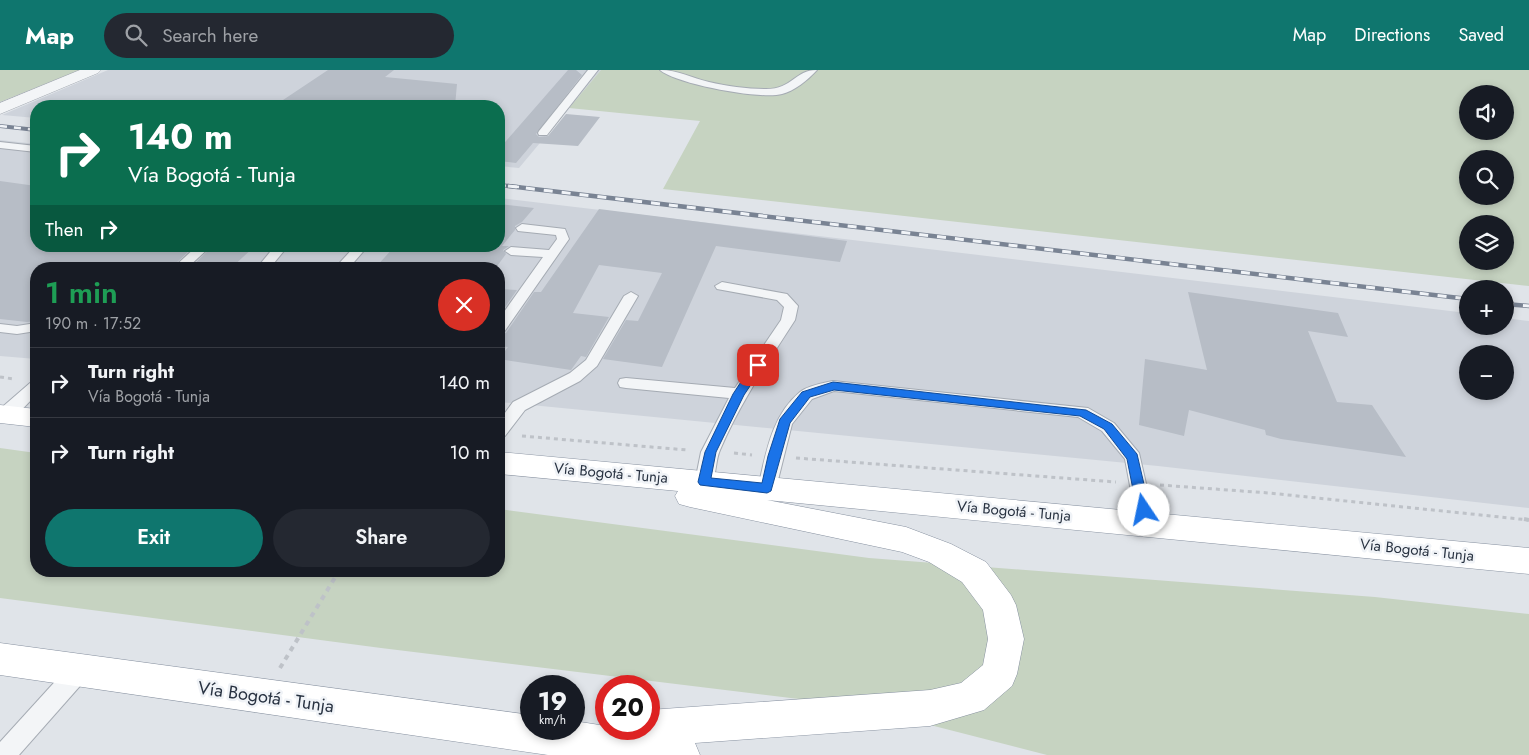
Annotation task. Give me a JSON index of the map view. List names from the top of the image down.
{
  "streets": {
    "highway": ["Vía Bogotá - Tunja"]
  },
  "page": {
    "header": "Map",
    "search": "Search here",
    "nav": ["Map", "Directions", "Saved"],
    "map_buttons": ["+", "−"],
    "turn": ["140 m", "Vía Bogotá - Tunja"],
    "then": "Then",
    "heading": ["1 min", "190 m · 17:52"],
    "list": [
      {
        "name": "Turn right",
        "note": "Vía Bogotá - Tunja",
        "value": "140 m"
      },
      {
        "name": "Turn right",
        "value": "10 m"
      }
    ],
    "buttons": ["Exit", "Share"],
    "speed": "19 km/h",
    "limit": "20"
  }
}
